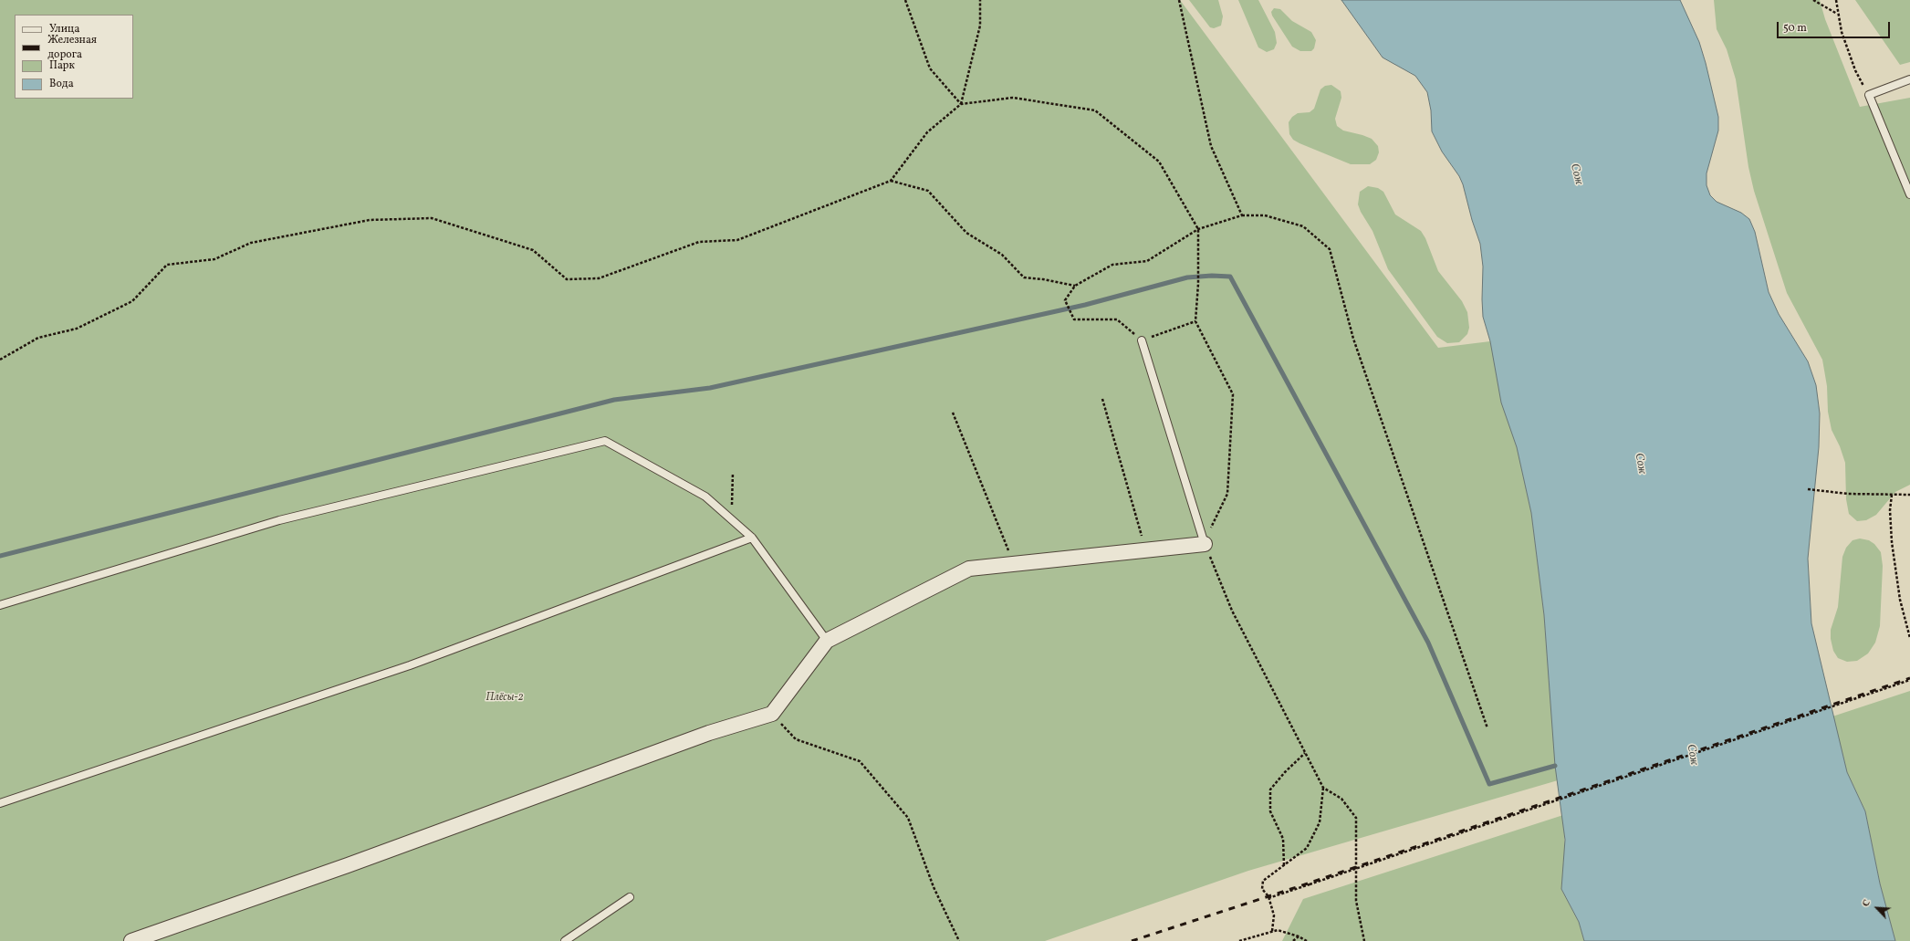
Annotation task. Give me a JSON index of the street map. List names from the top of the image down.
{
  "water": ["Сож"],
  "parks": ["Плёсы-2"],
  "legend": [
    "Улица",
    "Железная дорога",
    "Парк",
    "Вода"
  ],
  "scale_bar": "50 m",
  "north": "top left"
}
